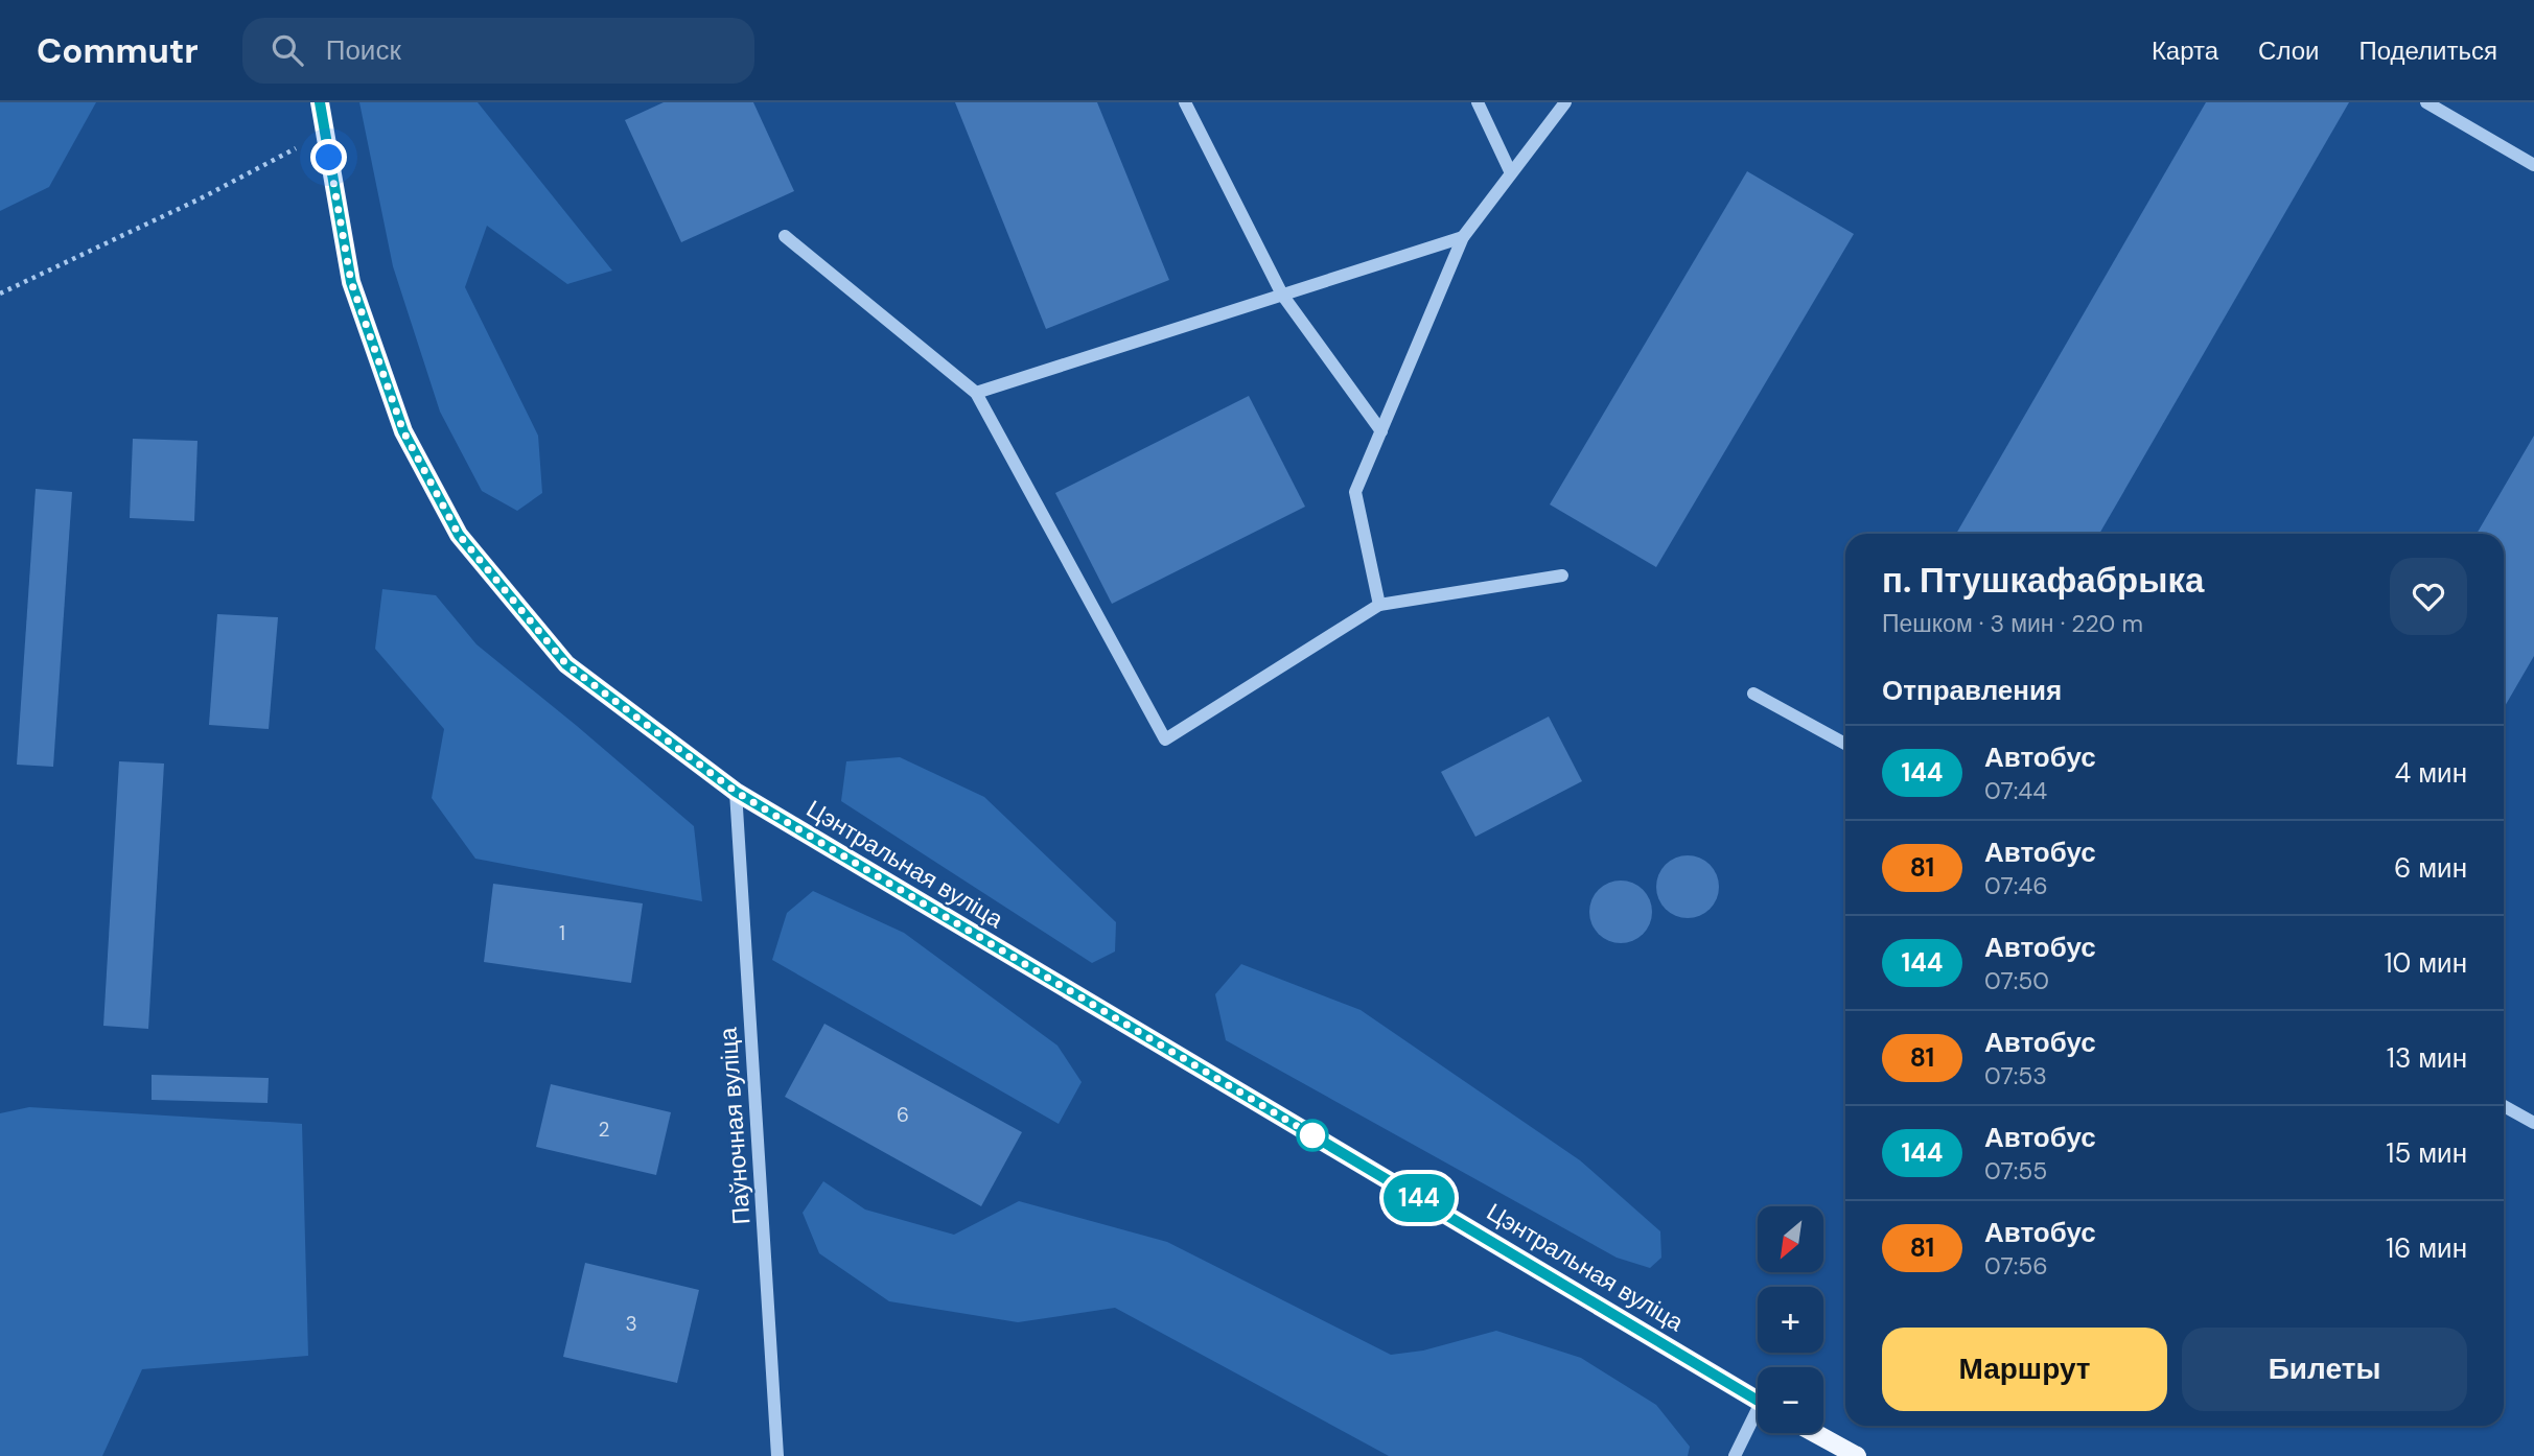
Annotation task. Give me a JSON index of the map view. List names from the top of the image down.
{
  "streets": {
    "main road": ["Цэнтральная вуліца"],
    "street": ["Паўночная вуліца"]
  },
  "crossings": [
    ["Цэнтральная вуліца", "Паўночная вуліца"]
  ],
  "lines": ["bus line 144"],
  "house_numbers": [
    "1",
    "6",
    "2",
    "3"
  ],
  "north": "bottom left",
  "page": {
    "header": "Commutr",
    "search": "Поиск",
    "nav": ["Карта", "Слои", "Поделиться"],
    "on_map": "144",
    "heading": [
      ["п. Птушкафабрыка", "Пешком · 3 мин · 220 m"],
      "Отправления"
    ],
    "list": [
      {
        "mark": "144",
        "name": "Автобус",
        "note": "07:44",
        "value": "4 мин"
      },
      {
        "mark": "81",
        "name": "Автобус",
        "note": "07:46",
        "value": "6 мин"
      },
      {
        "mark": "144",
        "name": "Автобус",
        "note": "07:50",
        "value": "10 мин"
      },
      {
        "mark": "81",
        "name": "Автобус",
        "note": "07:53",
        "value": "13 мин"
      },
      {
        "mark": "144",
        "name": "Автобус",
        "note": "07:55",
        "value": "15 мин"
      },
      {
        "mark": "81",
        "name": "Автобус",
        "note": "07:56",
        "value": "16 мин"
      }
    ],
    "map_buttons": ["+", "−"],
    "buttons": ["Маршрут", "Билеты"]
  }
}
